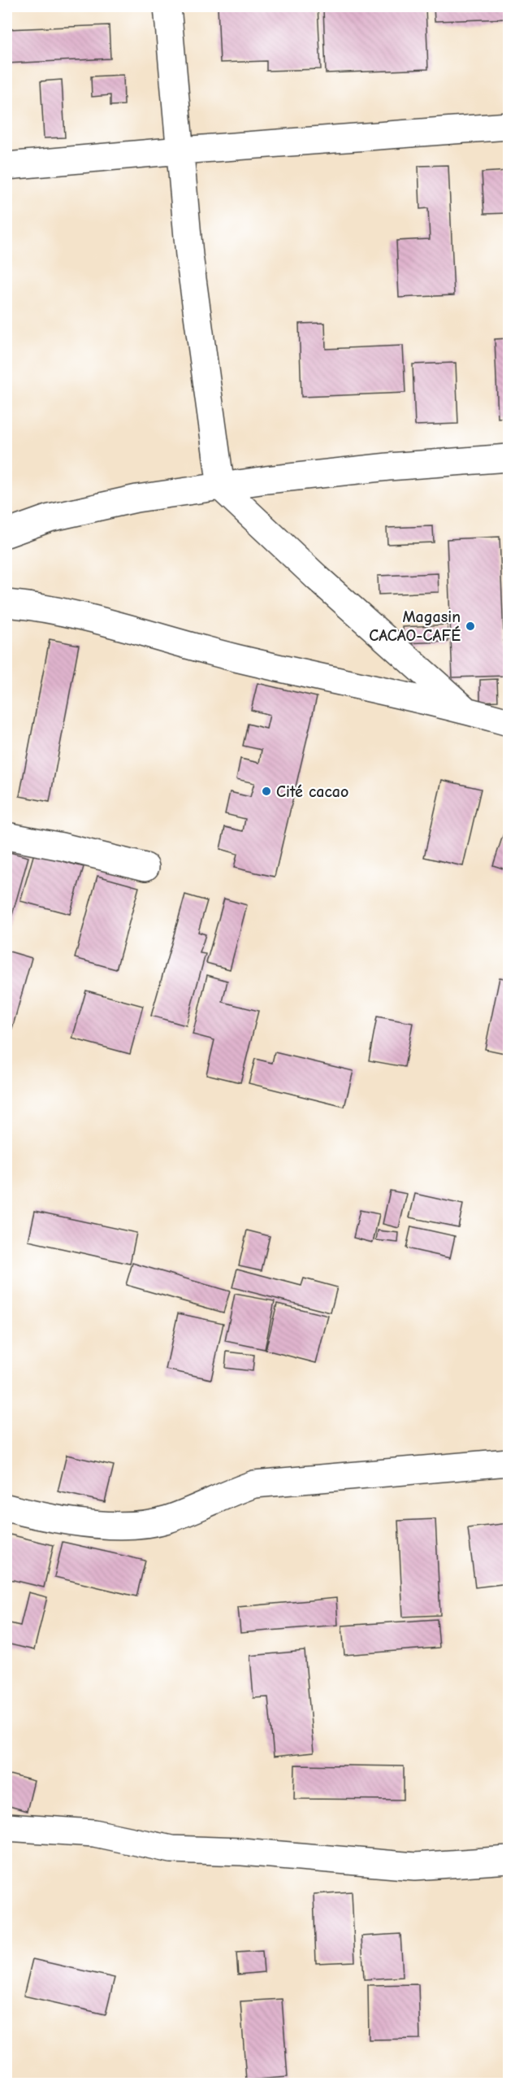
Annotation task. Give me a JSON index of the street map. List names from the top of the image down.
{
  "places": ["Magasin CACAO-CAFÉ", "Cité cacao"]
}
